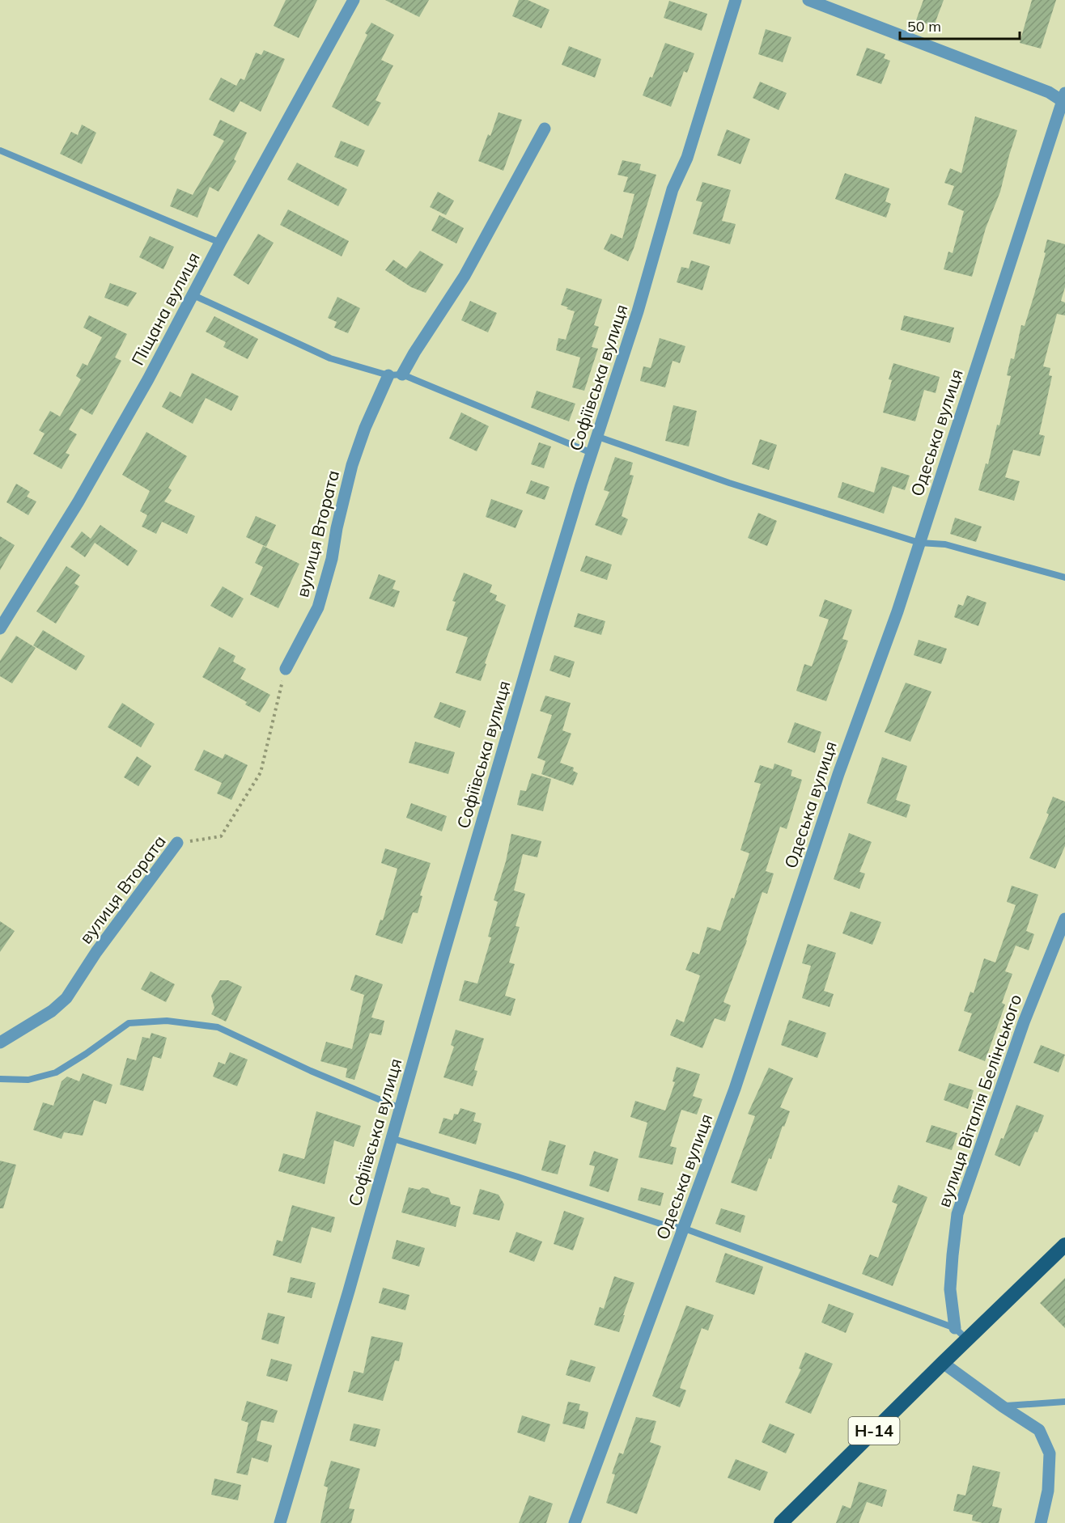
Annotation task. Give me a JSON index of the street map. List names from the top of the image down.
{
  "streets": {
    "main road": ["Н-14"],
    "street": [
      "Піщана вулиця",
      "Софіївська вулиця",
      "Одеська вулиця",
      "вулиця Втората",
      "вулиця Віталія Белінського"
    ]
  },
  "scale_bar": "50 m"
}
